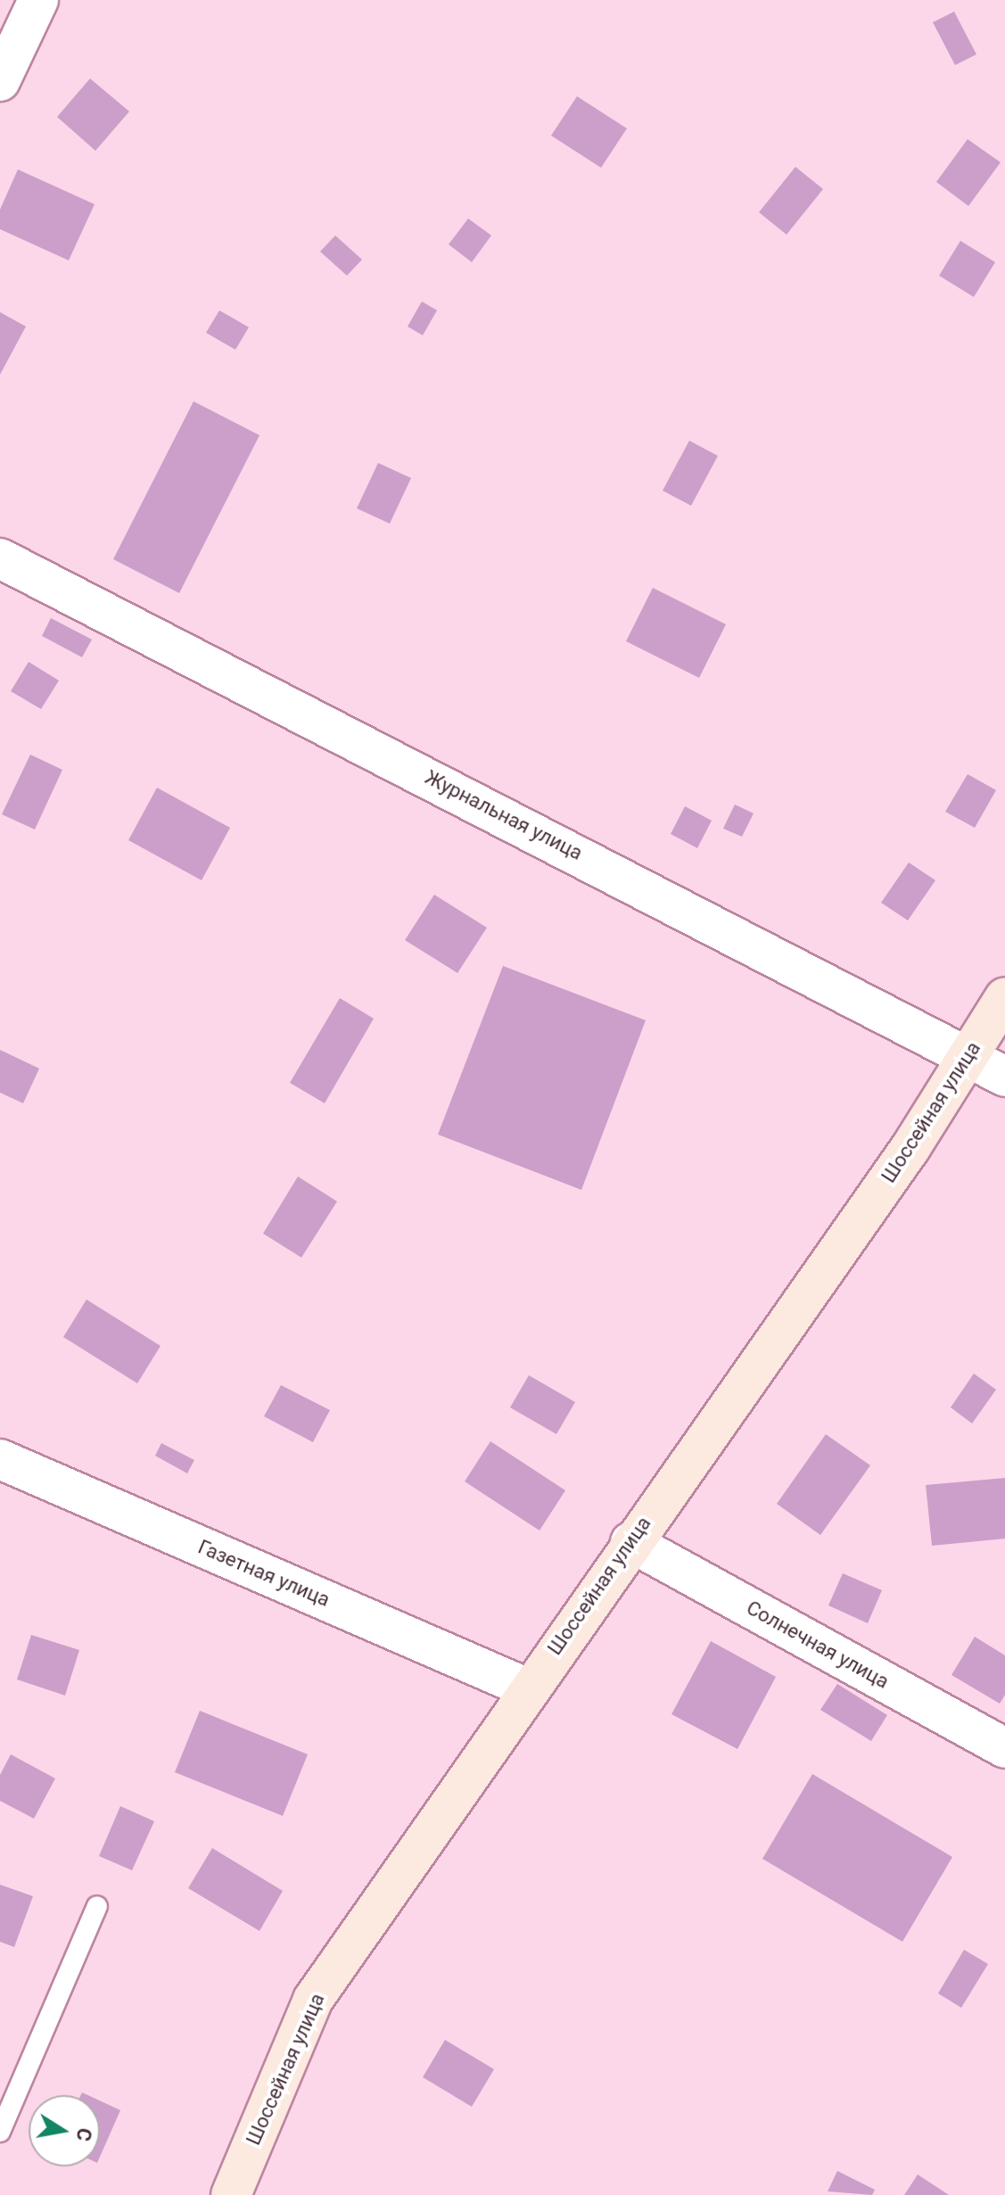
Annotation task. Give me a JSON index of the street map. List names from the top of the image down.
{
  "streets": {
    "main road": ["Шоссейная улица"],
    "street": ["Журнальная улица", "Газетная улица", "Солнечная улица"]
  },
  "crossings": [
    ["Журнальная улица", "Шоссейная улица"],
    ["Шоссейная улица", "Газетная улица"],
    ["Шоссейная улица", "Солнечная улица"]
  ],
  "north": "right"
}
